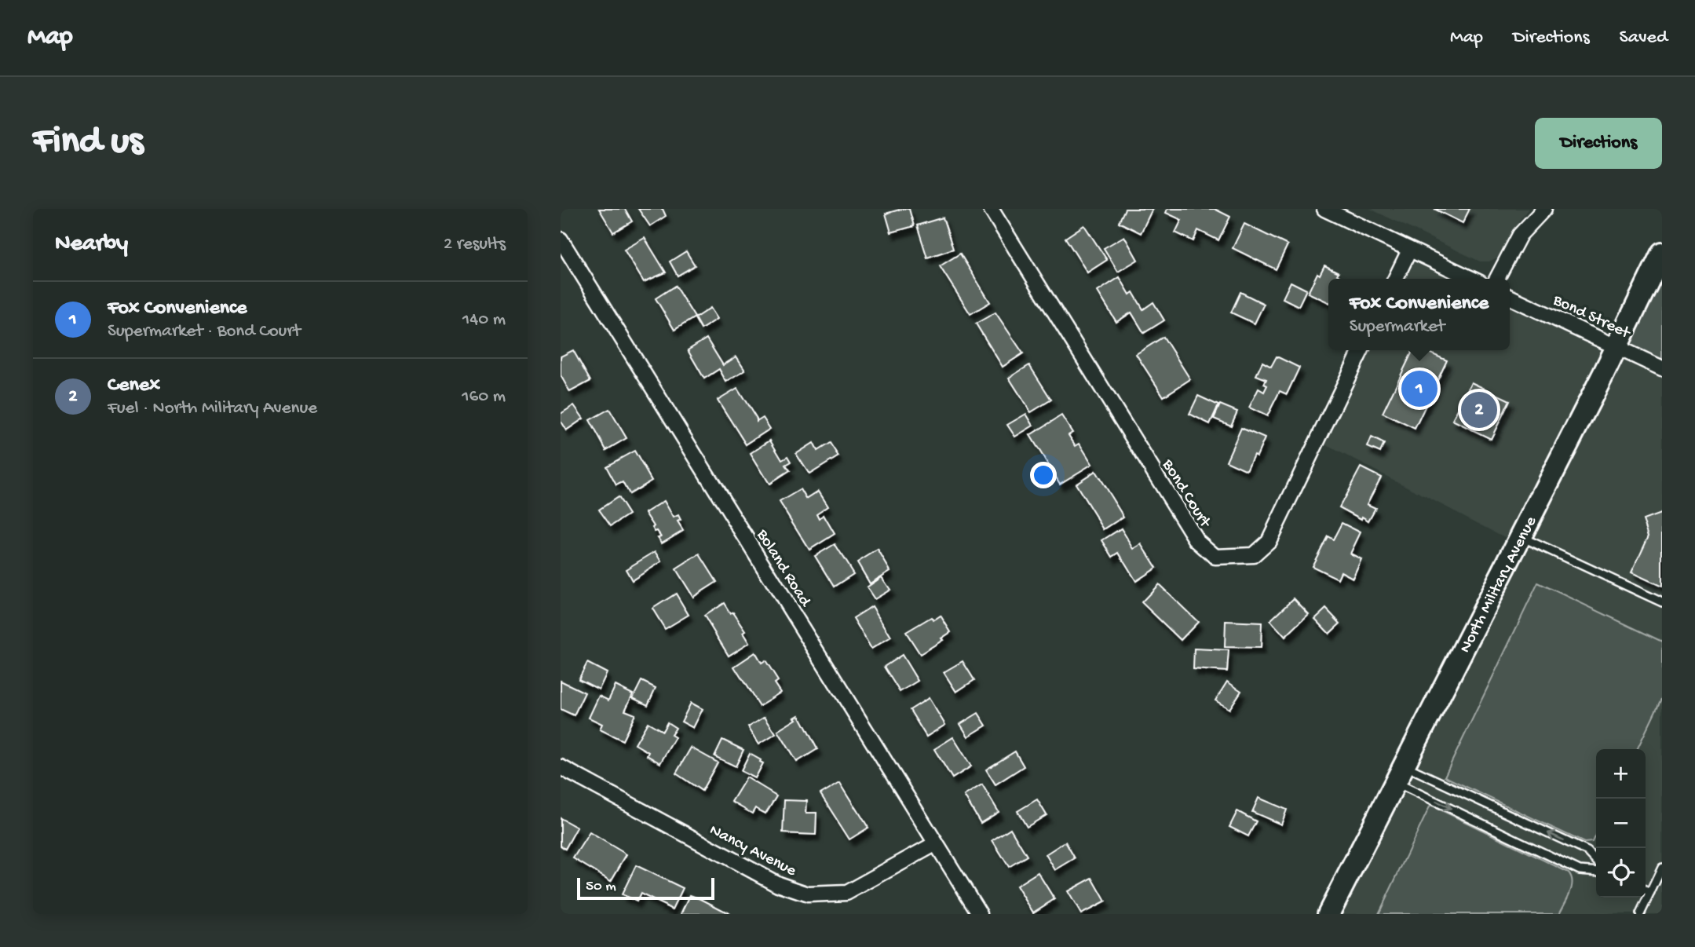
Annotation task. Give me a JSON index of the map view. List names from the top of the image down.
{
  "streets": {
    "main road": ["North Military Avenue"],
    "street": [
      "Bond Street",
      "Bond Court",
      "Boland Road",
      "Nancy Avenue"
    ]
  },
  "crossings": [
    ["Bond Street", "North Military Avenue"],
    ["Boland Road", "Nancy Avenue"]
  ],
  "scale_bar": "50 m",
  "page": {
    "header": "Map",
    "nav": ["Map", "Directions", "Saved"],
    "buttons": "Directions",
    "title": "Find us",
    "heading": ["Nearby", "2 results"],
    "popup": ["Fox Convenience", "Supermarket"],
    "list": [
      {
        "mark": "1",
        "name": "Fox Convenience",
        "note": "Supermarket · Bond Court",
        "value": "140 m"
      },
      {
        "mark": "2",
        "name": "Cenex",
        "note": "Fuel · North Military Avenue",
        "value": "160 m"
      }
    ],
    "pins": ["1", "2"],
    "map_buttons": ["+", "−"],
    "scale": "50 m"
  }
}
